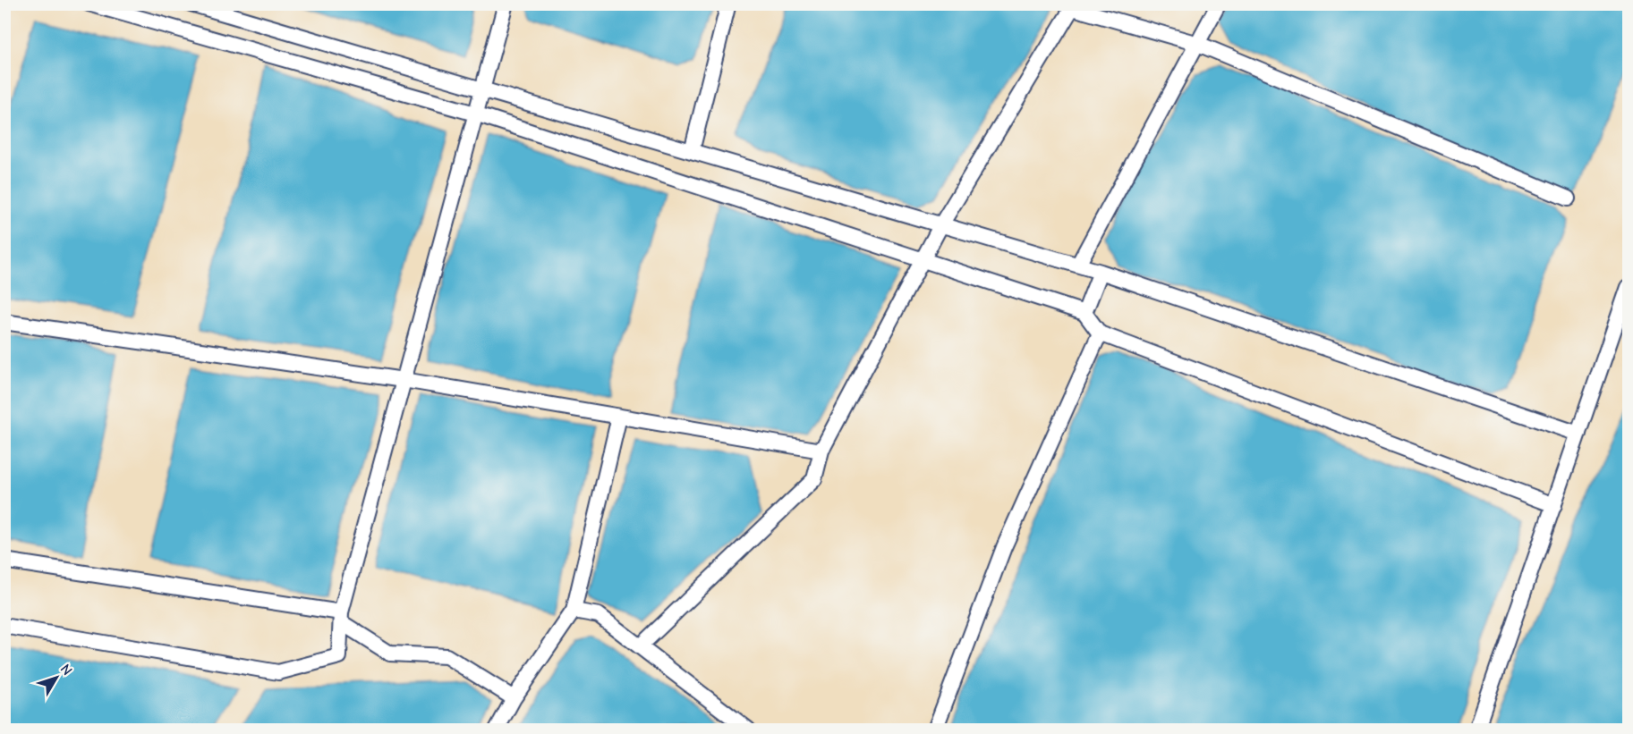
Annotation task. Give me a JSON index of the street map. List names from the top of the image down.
{
  "north": "top right"
}
